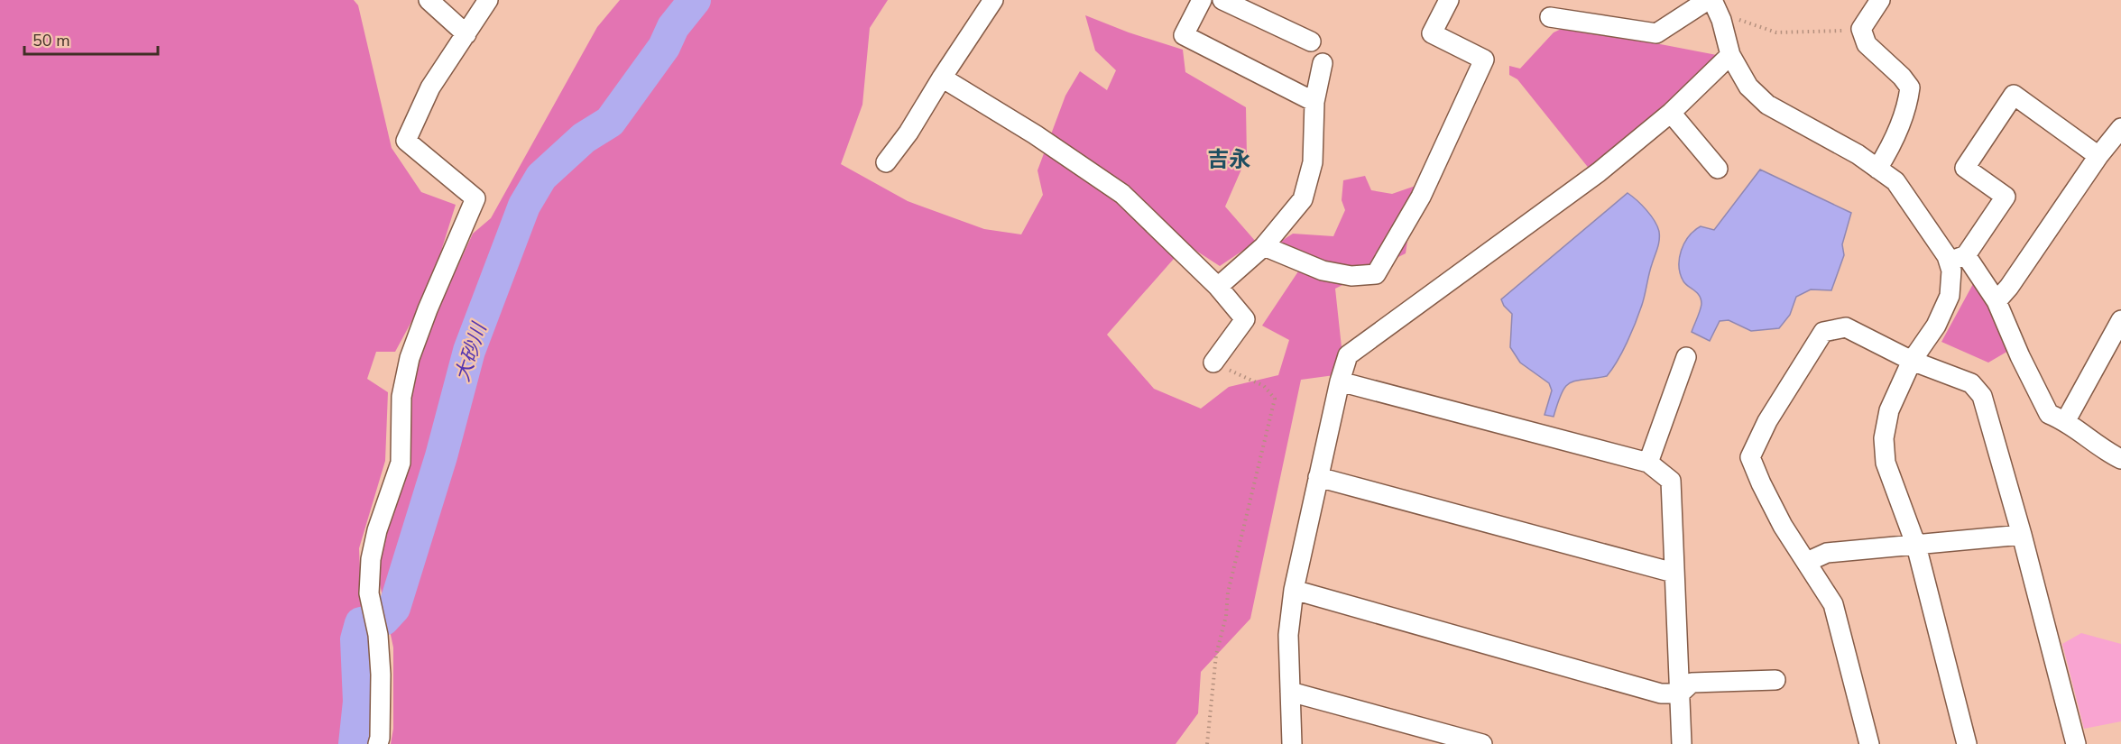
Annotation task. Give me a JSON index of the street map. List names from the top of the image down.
{
  "districts": ["吉永"],
  "water": ["大砂川"],
  "scale_bar": "50 m"
}
